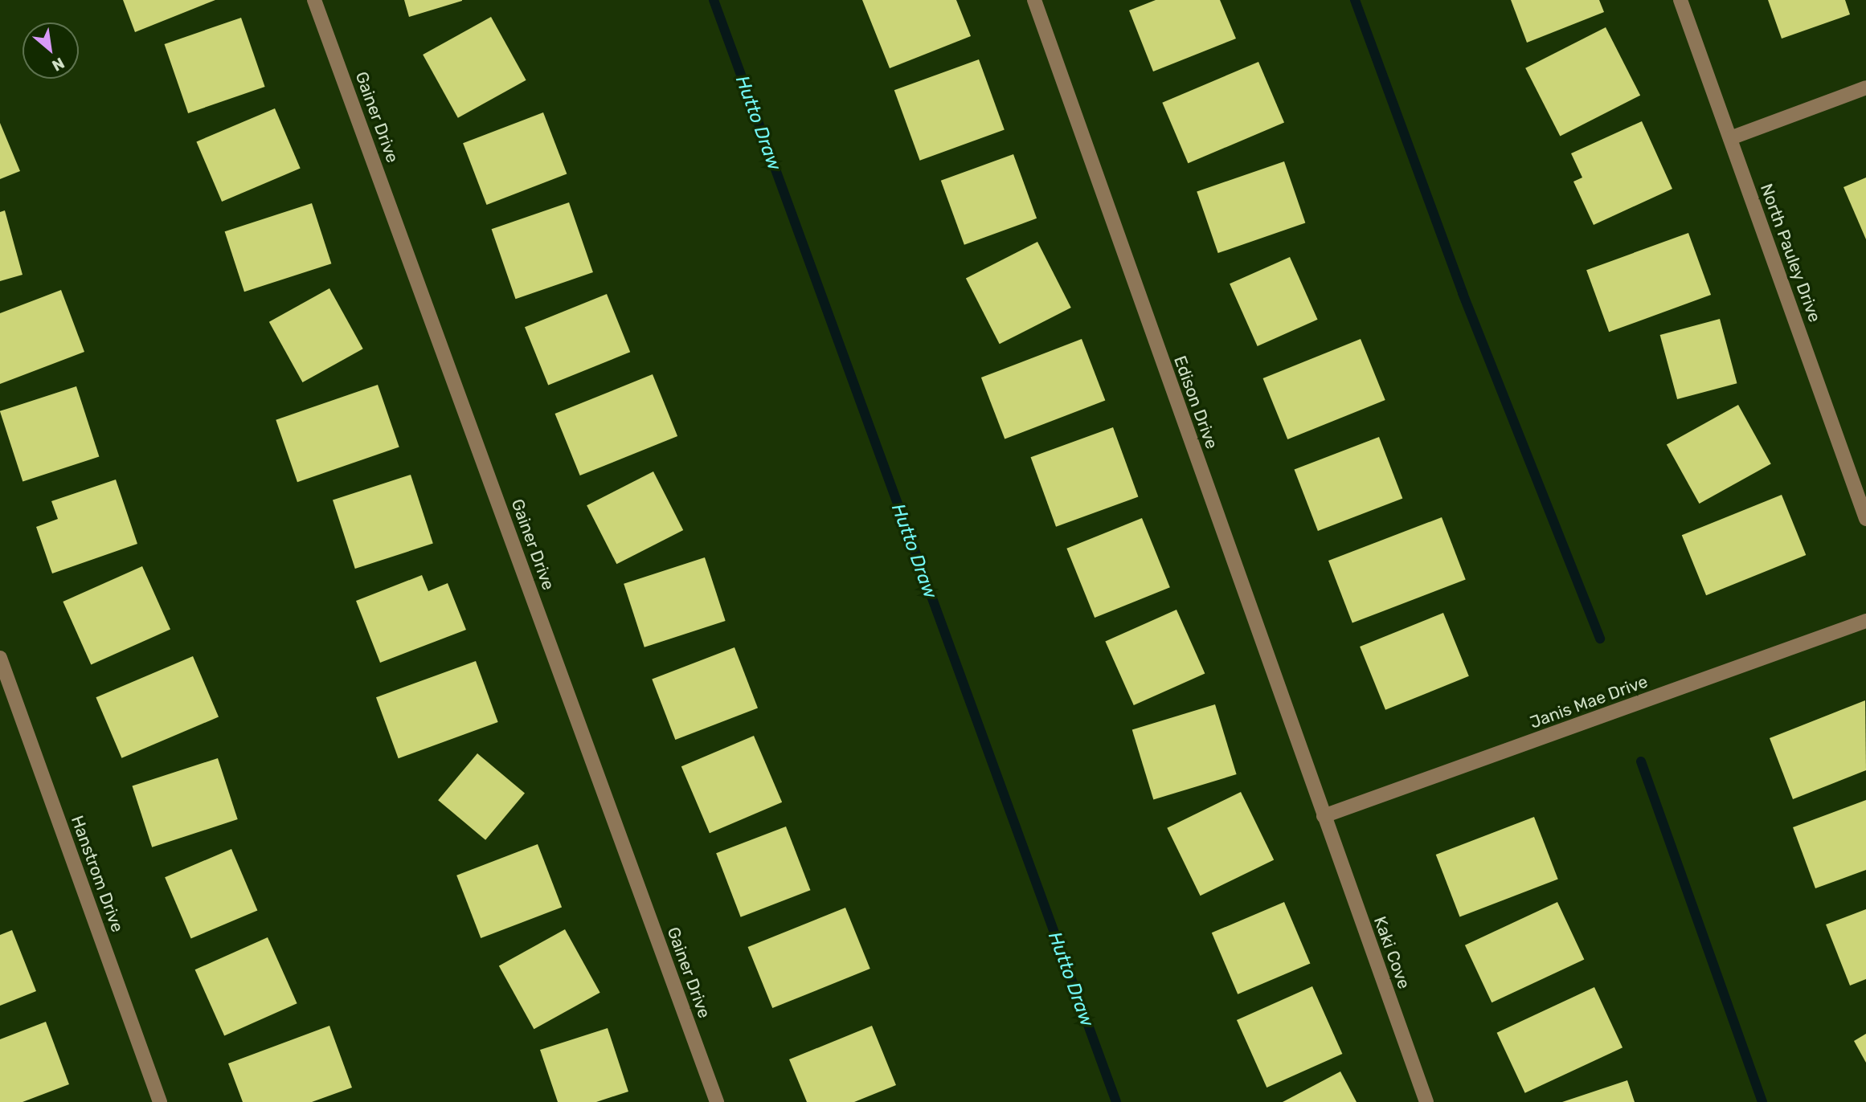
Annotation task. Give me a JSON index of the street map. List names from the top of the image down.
{
  "streets": {
    "street": [
      "Gainer Drive",
      "North Pauley Drive",
      "Edison Drive",
      "Janis Mae Drive",
      "Hanstrom Drive",
      "Kaki Cove"
    ]
  },
  "crossings": [
    ["Edison Drive", "Janis Mae Drive"],
    ["Edison Drive", "Kaki Cove"],
    ["Janis Mae Drive", "Kaki Cove"]
  ],
  "water": ["Hutto Draw"],
  "north": "bottom right"
}
